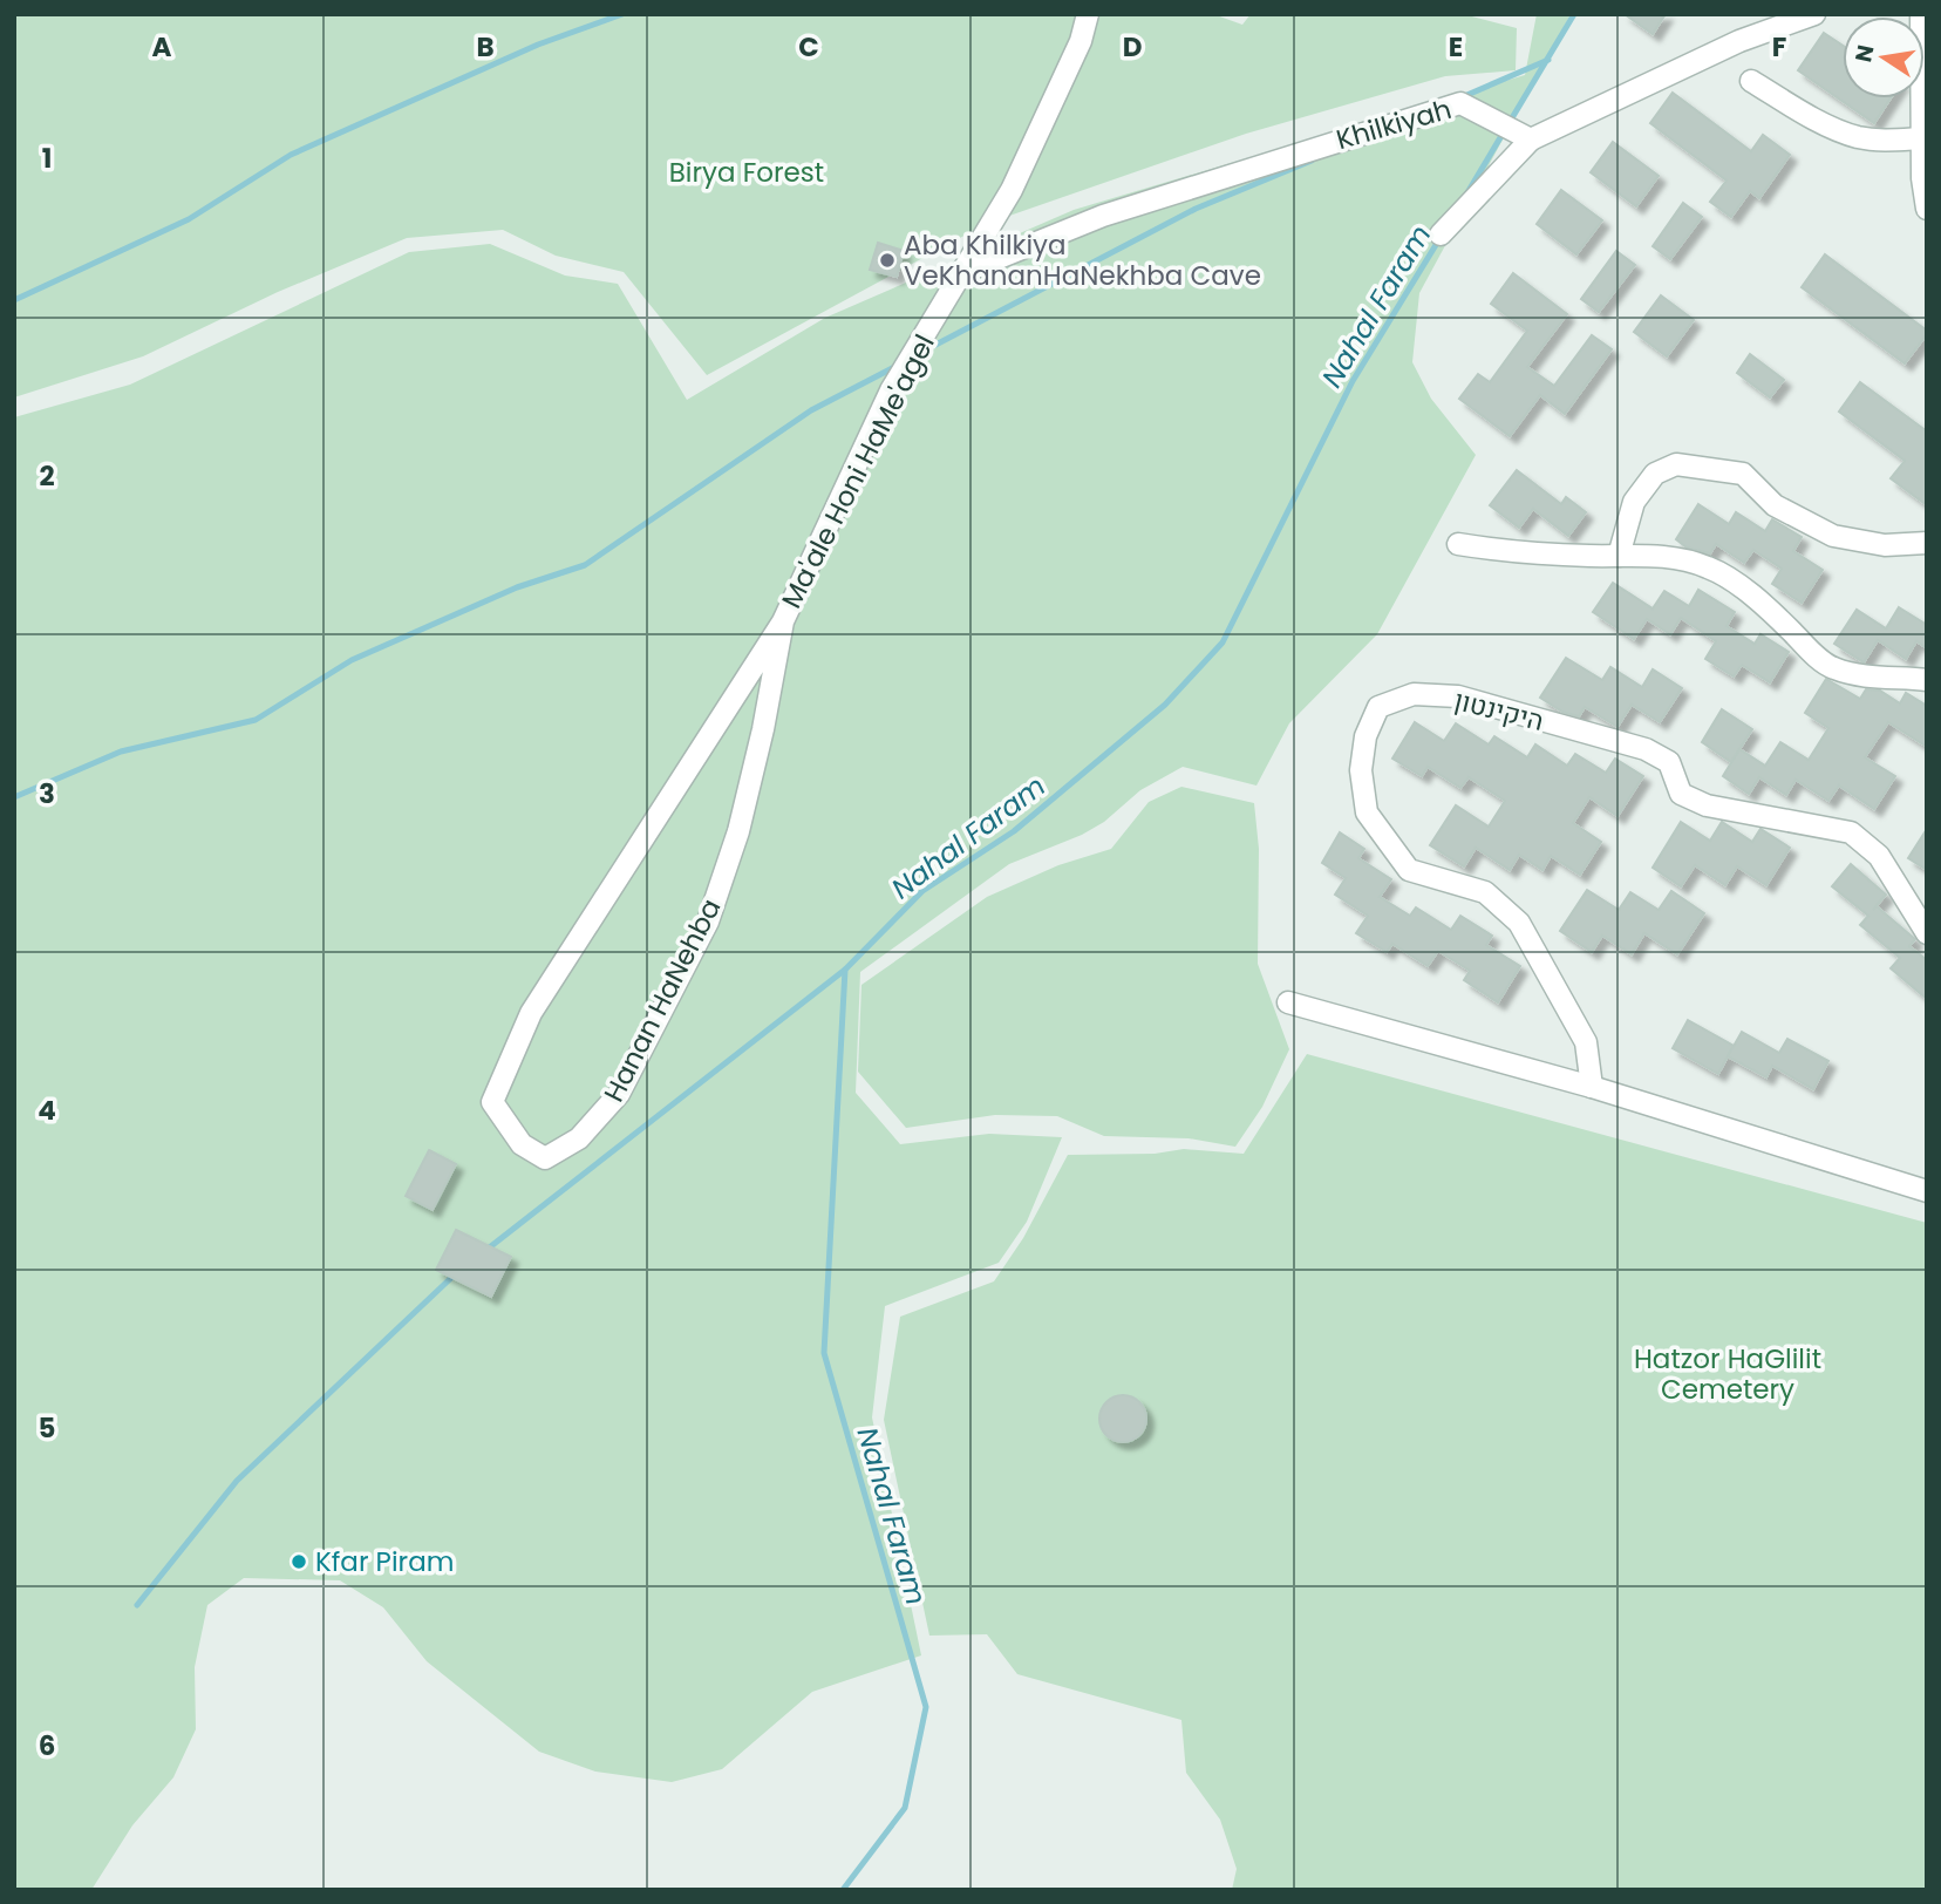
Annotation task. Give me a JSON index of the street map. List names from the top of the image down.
{
  "streets": {
    "street": [
      "Khilkiyah",
      "Ma'ale Honi HaMe'agel",
      "היקינטון",
      "Hanan HaNehba"
    ]
  },
  "crossings": [
    ["Khilkiyah", "Ma'ale Honi HaMe'agel"],
    ["Ma'ale Honi HaMe'agel", "Hanan HaNehba"]
  ],
  "water": ["Nahal Faram"],
  "parks": ["Birya Forest", "Hatzor HaGlilit Cemetery"],
  "places": ["Aba Khilkiya VeKhananHaNekhba Cave", "Kfar Piram"],
  "north": "left",
  "grid": {
    "columns": [
      "A",
      "B",
      "C",
      "D",
      "E",
      "F"
    ],
    "rows": [
      "1",
      "2",
      "3",
      "4",
      "5",
      "6"
    ]
  }
}
